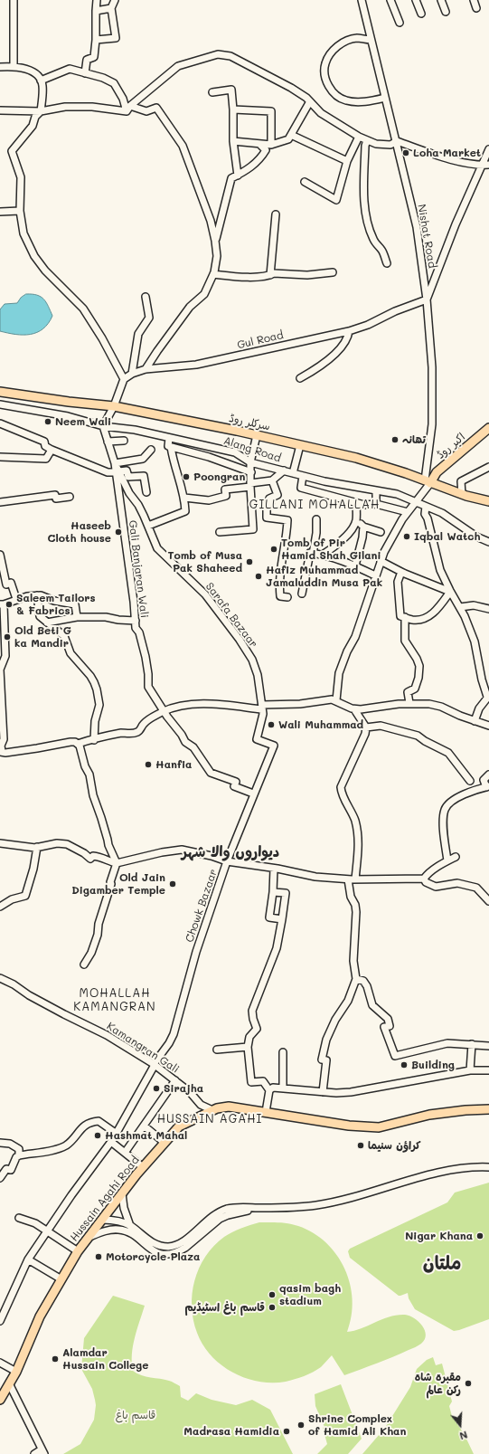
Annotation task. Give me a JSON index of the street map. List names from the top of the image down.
{
  "streets": {
    "main road": ["سرکلر روڈ", "اکبر روڈ", "Hussain Agahi Road"],
    "street": [
      "Nishat Road",
      "Gul Road",
      "Alang Road",
      "Gali Banjaran Wali",
      "Sarafa Bazaar",
      "Chowk Bazaar",
      "Kamangran Gali"
    ]
  },
  "crossings": [
    ["Nishat Road", "Gul Road"],
    ["Nishat Road", "سرکلر روڈ"],
    ["Nishat Road", "اکبر روڈ"],
    ["سرکلر روڈ", "اکبر روڈ"],
    ["Alang Road", "Sarafa Bazaar"],
    ["Gali Banjaran Wali", "Sarafa Bazaar"],
    ["Gali Banjaran Wali", "Chowk Bazaar"],
    ["Sarafa Bazaar", "Chowk Bazaar"],
    ["Chowk Bazaar", "Kamangran Gali"],
    ["Kamangran Gali", "Hussain Agahi Road"]
  ],
  "districts": [
    "GILLANI MOHALLAH",
    "دیواروں والا شہر",
    "MOHALLAH KAMANGRAN",
    "HUSSAIN AGAHI",
    "ملتان"
  ],
  "parks": ["قاسم باغ"],
  "places": [
    "Loha Market",
    "Neem Wali",
    "تھانہ",
    "Poongran",
    "Haseeb Cloth house",
    "Iqbal Watch",
    "Tomb of Pir Hamid Shah Gilani",
    "Tomb of Musa Pak Shaheed",
    "Hafiz Muhammad Jamaluddin Musa Pak",
    "Saleem Tailors & Fabrics",
    "Old Beti G ka Mandir",
    "Wali Muhammad",
    "Hanfia",
    "Old Jain Digamber Temple",
    "Building",
    "Sirajha",
    "Hashmat Mahal",
    "کراؤن سنیما",
    "Nigar Khana",
    "Motorcycle Plaza",
    "qasim bagh stadium",
    "قاسم باغ اسٹیڈیم",
    "Alamdar Hussain College",
    "مقبرہ شاہ رکن عالم",
    "Shrine Complex of Hamid Ali Khan",
    "Madrasa Hamidia"
  ],
  "north": "bottom"
}
